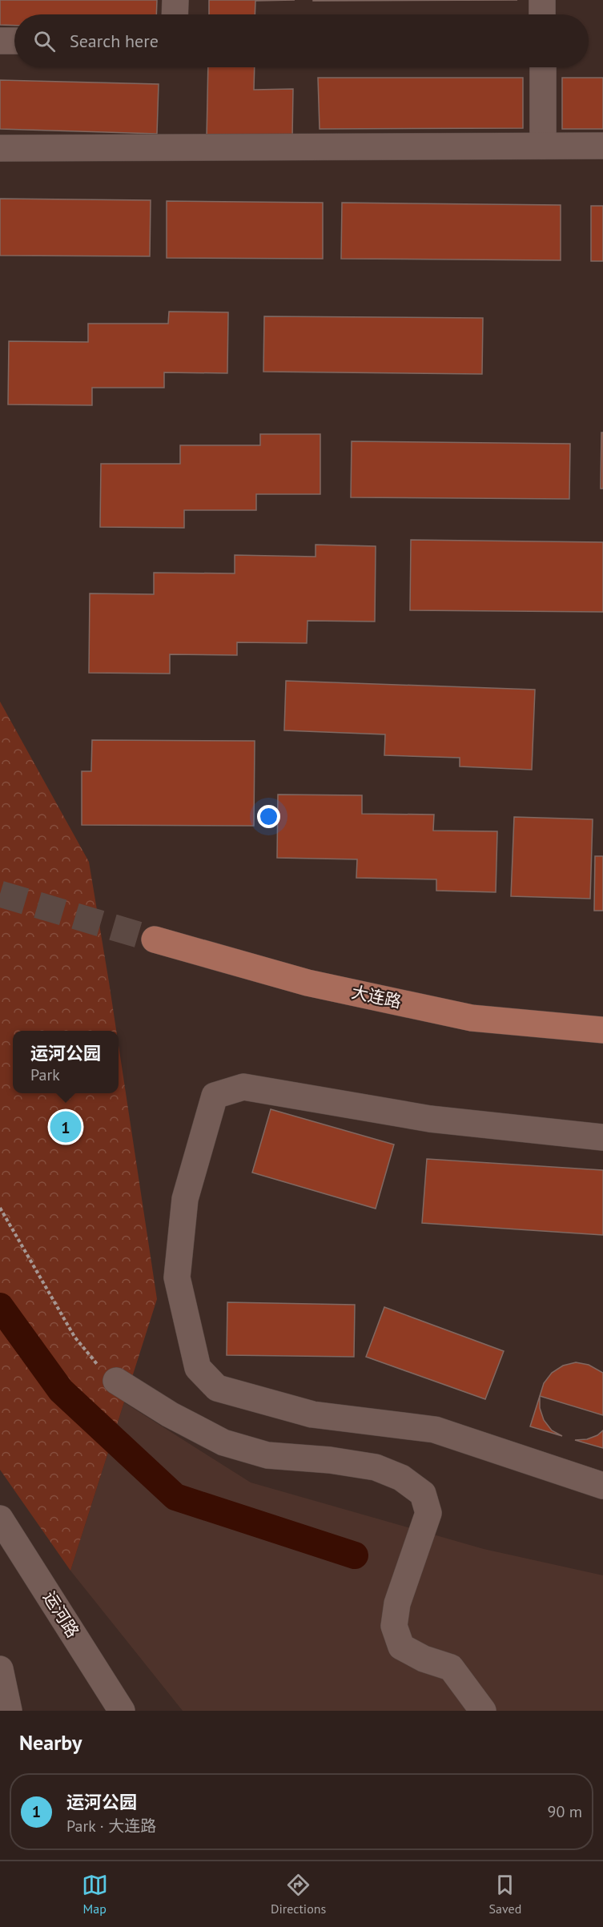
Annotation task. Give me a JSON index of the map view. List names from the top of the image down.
{
  "streets": {
    "main road": ["大连路"],
    "street": ["运河路"]
  },
  "page": {
    "search": "Search here",
    "popup": ["运河公园", "Park"],
    "pins": "1",
    "heading": "Nearby",
    "list": [
      {
        "mark": "1",
        "name": "运河公园",
        "note": "Park · 大连路",
        "value": "90 m"
      }
    ],
    "nav": ["Map", "Directions", "Saved"]
  }
}
